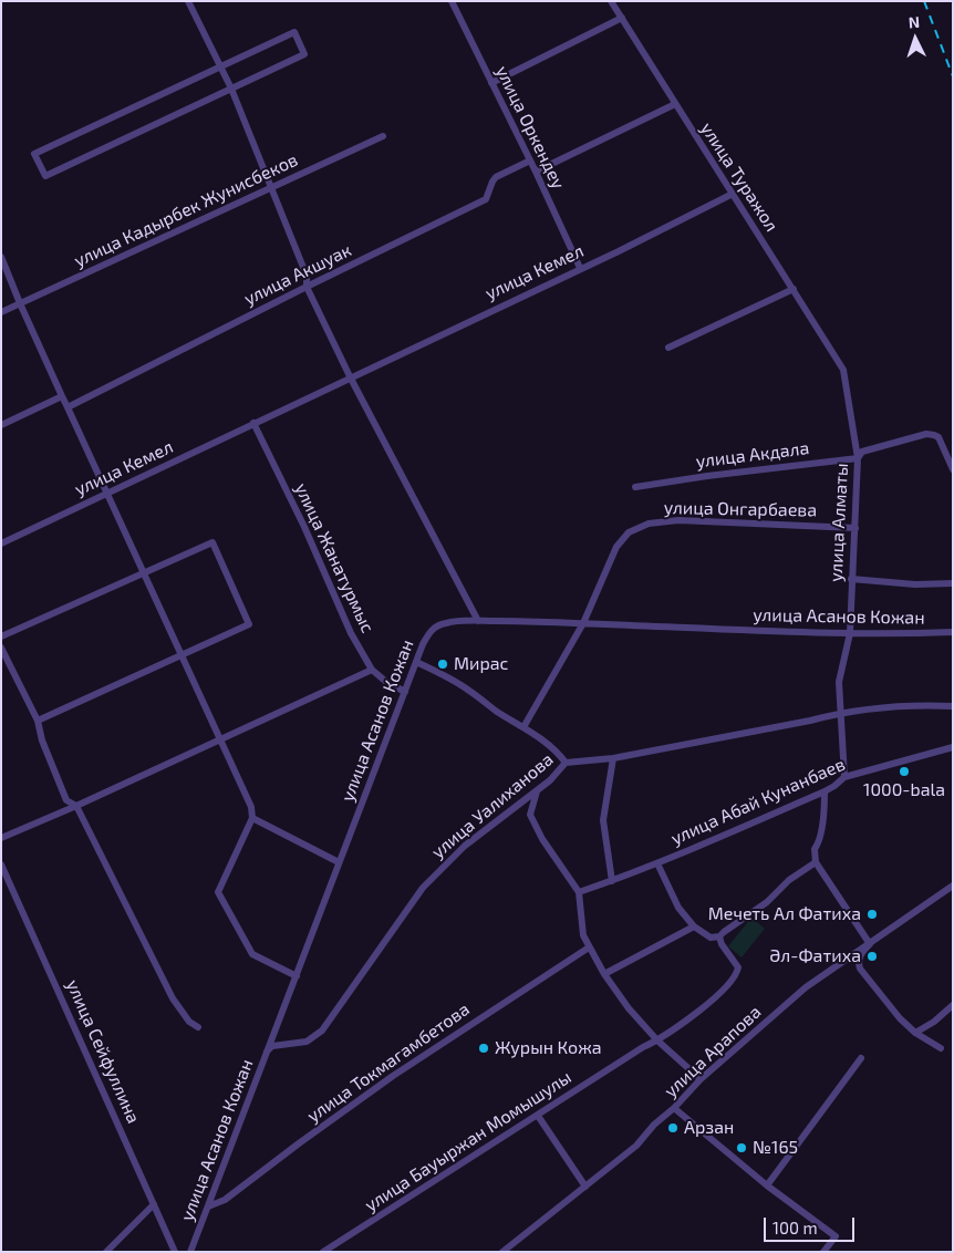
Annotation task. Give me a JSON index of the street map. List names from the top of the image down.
{
  "streets": {
    "street": [
      "улица Оркендеу",
      "улица Туражол",
      "улица Кадырбек Жунисбеков",
      "улица Кемел",
      "улица Акшуак",
      "улица Акдала",
      "улица Онгарбаева",
      "улица Алматы",
      "улица Жанатурмыс",
      "улица Асанов Кожан",
      "улица Абай Кунанбаев",
      "улица Уалиханова",
      "улица Сейфуллина",
      "улица Арапова",
      "улица Токмагамбетова",
      "улица Бауыржан Момышулы"
    ]
  },
  "crossings": [
    ["улица Оркендеу", "улица Кемел"],
    ["улица Оркендеу", "улица Акшуак"],
    ["улица Туражол", "улица Кемел"],
    ["улица Туражол", "улица Алматы"],
    ["улица Кемел", "улица Жанатурмыс"],
    ["улица Акдала", "улица Алматы"],
    ["улица Онгарбаева", "улица Алматы"],
    ["улица Онгарбаева", "улица Асанов Кожан"],
    ["улица Алматы", "улица Асанов Кожан"],
    ["улица Алматы", "улица Абай Кунанбаев"],
    ["улица Алматы", "улица Уалиханова"],
    ["улица Жанатурмыс", "улица Асанов Кожан"],
    ["улица Асанов Кожан", "улица Уалиханова"],
    ["улица Асанов Кожан", "улица Токмагамбетова"]
  ],
  "places": [
    "Мирас",
    "1000-bala",
    "Мечеть Ал Фатиха",
    "Әл-Фатиха",
    "Журын Кожа",
    "Арзан",
    "№165"
  ],
  "scale_bar": "100 m",
  "north": "top"
}
